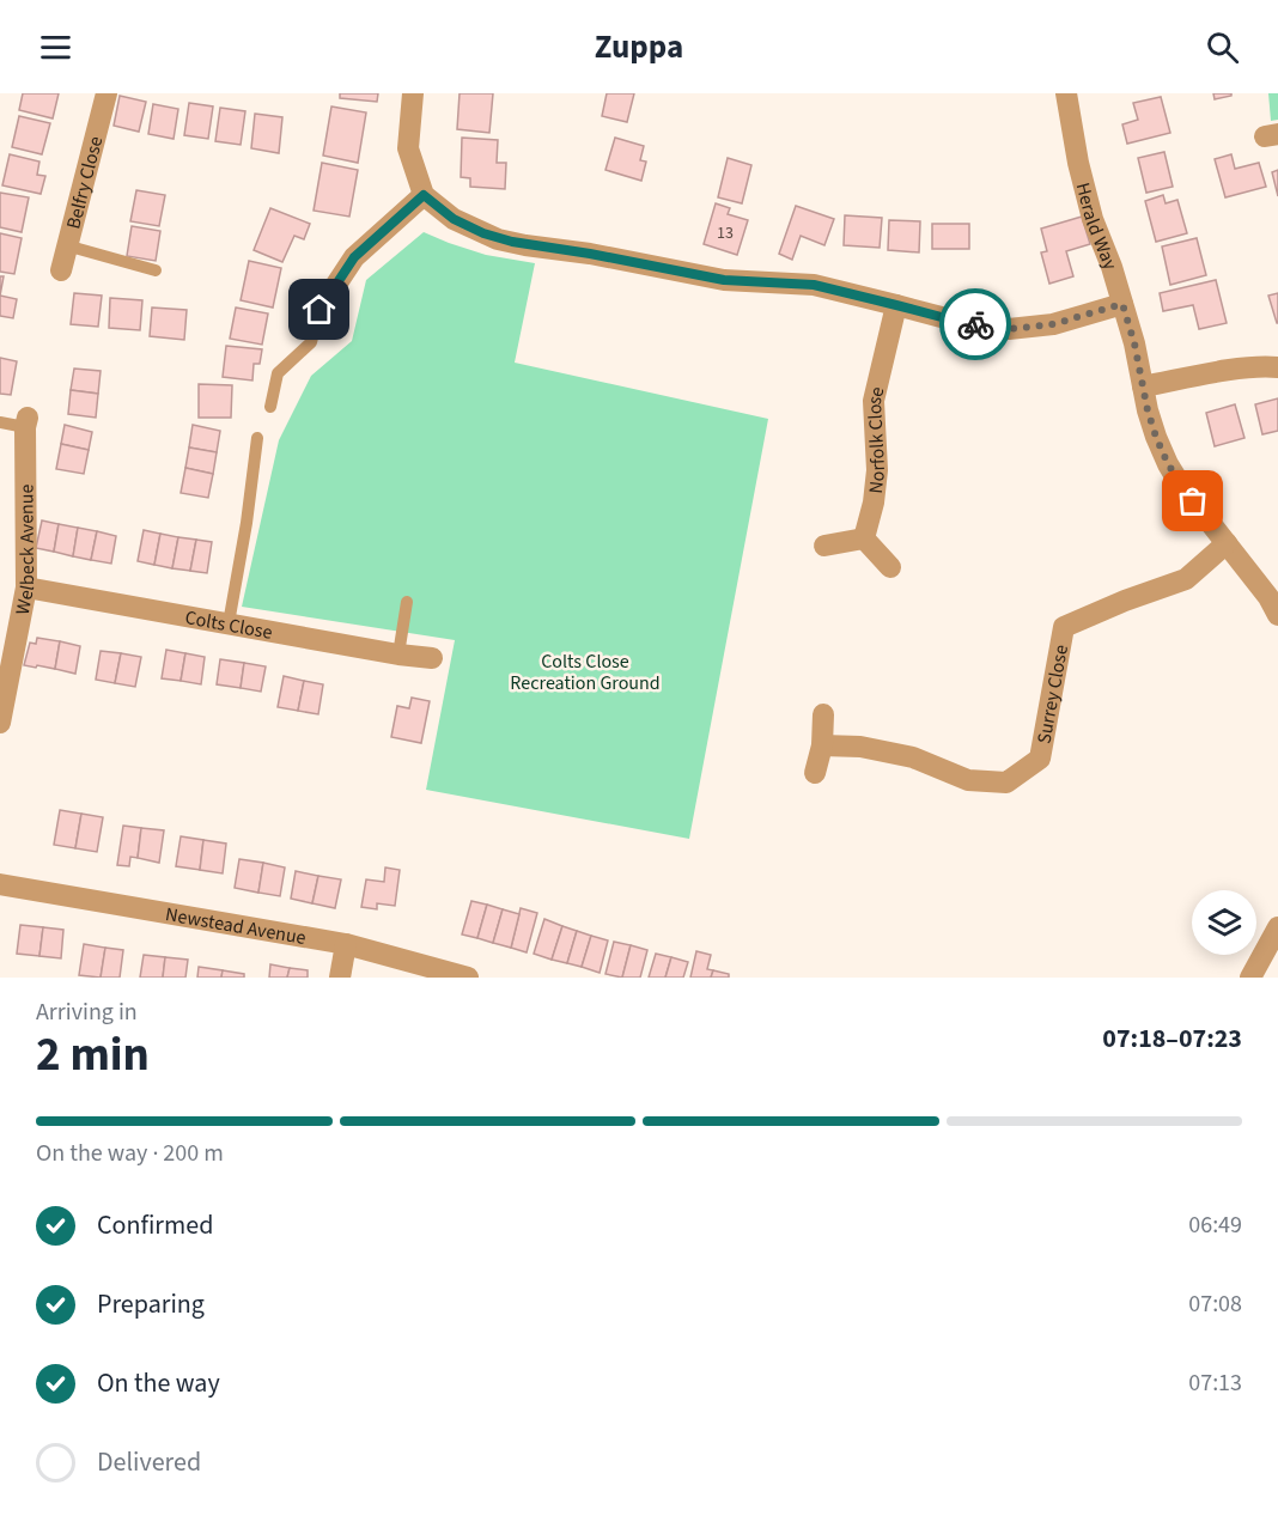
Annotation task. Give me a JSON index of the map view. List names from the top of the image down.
{
  "streets": {
    "street": [
      "Belfry Close",
      "Herald Way",
      "Norfolk Close",
      "Welbeck Avenue",
      "Colts Close",
      "Surrey Close",
      "Newstead Avenue"
    ]
  },
  "crossings": [
    ["Herald Way", "Surrey Close"],
    ["Welbeck Avenue", "Colts Close"]
  ],
  "parks": ["Colts Close Recreation Ground"],
  "house_numbers": ["13"],
  "page": {
    "header": "Zuppa",
    "heading": ["2 min", "Arriving in", "07:18–07:23"],
    "bar": "On the way · 200 m",
    "list": [
      ["Confirmed", "06:49"],
      ["Preparing", "07:08"],
      ["On the way", "07:13"],
      "Delivered"
    ]
  }
}
